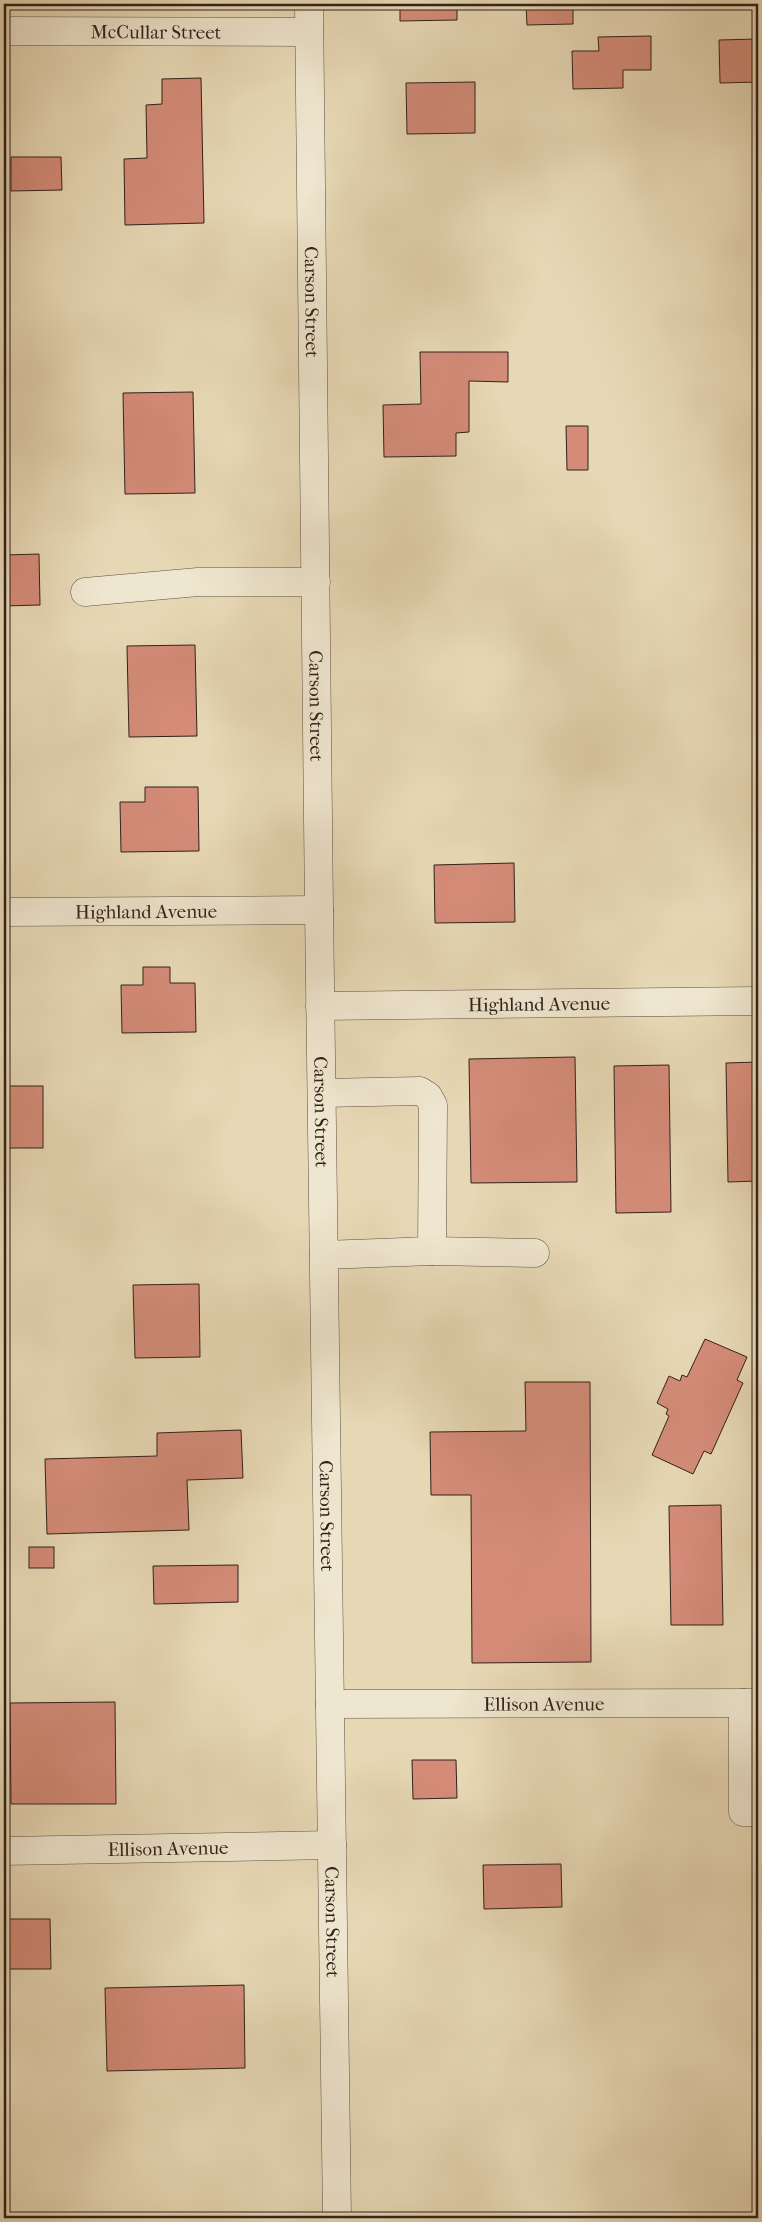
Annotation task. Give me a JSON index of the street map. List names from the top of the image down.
{
  "streets": {
    "street": [
      "McCullar Street",
      "Carson Street",
      "Highland Avenue",
      "Ellison Avenue"
    ]
  },
  "crossings": [
    ["McCullar Street", "Carson Street"],
    ["Carson Street", "Highland Avenue"],
    ["Carson Street", "Ellison Avenue"]
  ]
}
